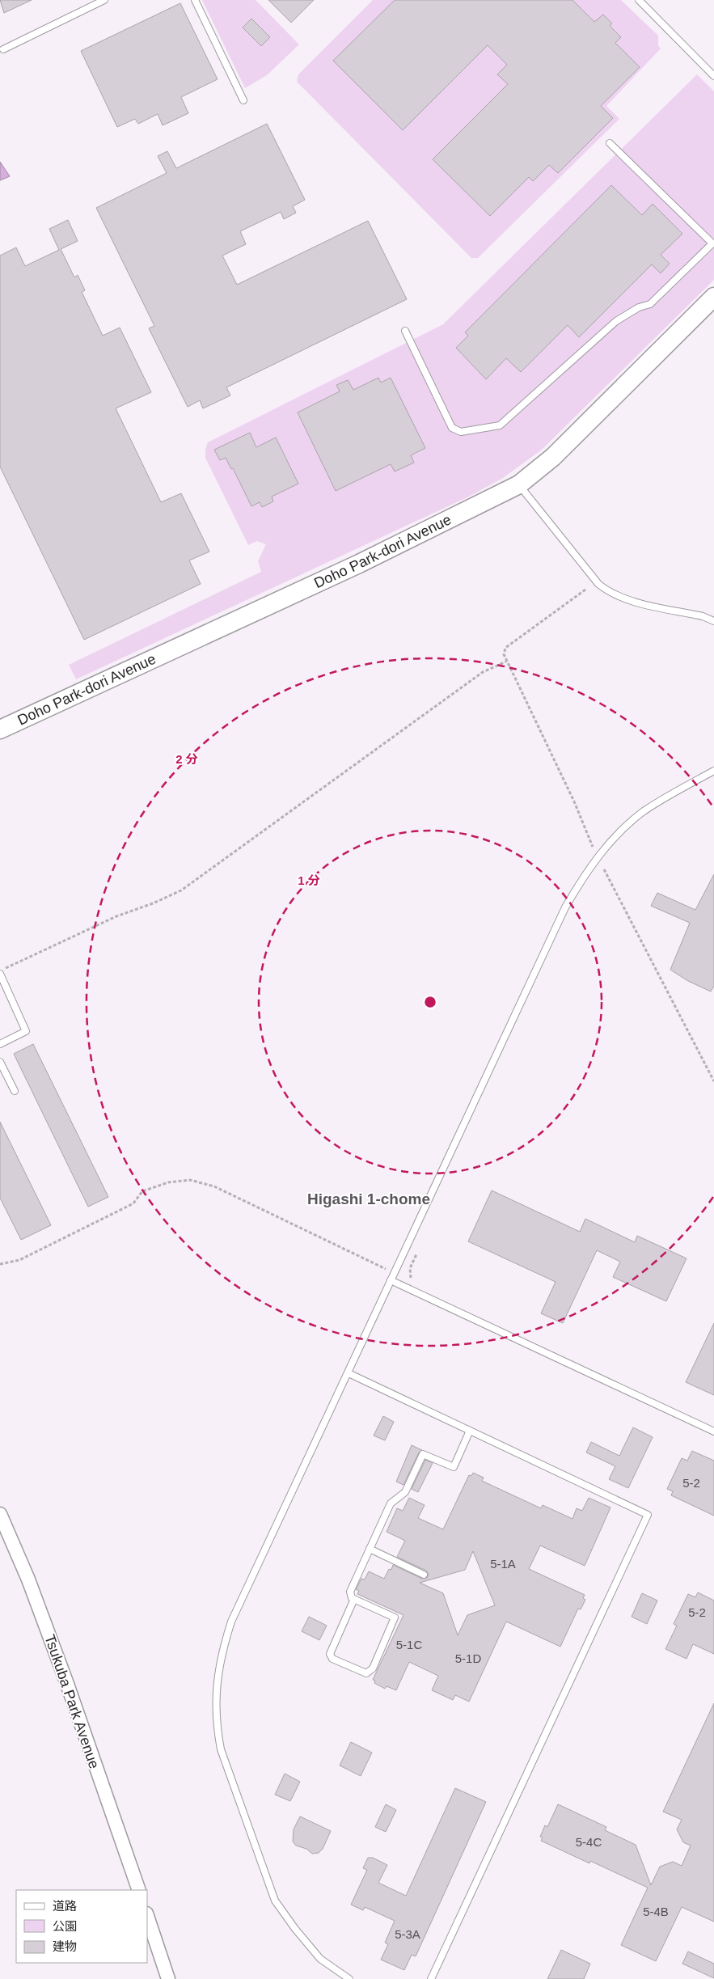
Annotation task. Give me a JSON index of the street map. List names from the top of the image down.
{
  "streets": {
    "street": ["Doho Park-dori Avenue", "Tsukuba Park Avenue"]
  },
  "districts": ["Higashi 1-chome"],
  "house_numbers": [
    "5-2",
    "5-1A",
    "5-2",
    "5-1C",
    "5-1D",
    "5-4C",
    "5-4B",
    "5-3A"
  ],
  "legend": ["道路", "公園", "建物"],
  "rings": ["2 分", "1 分"]
}
